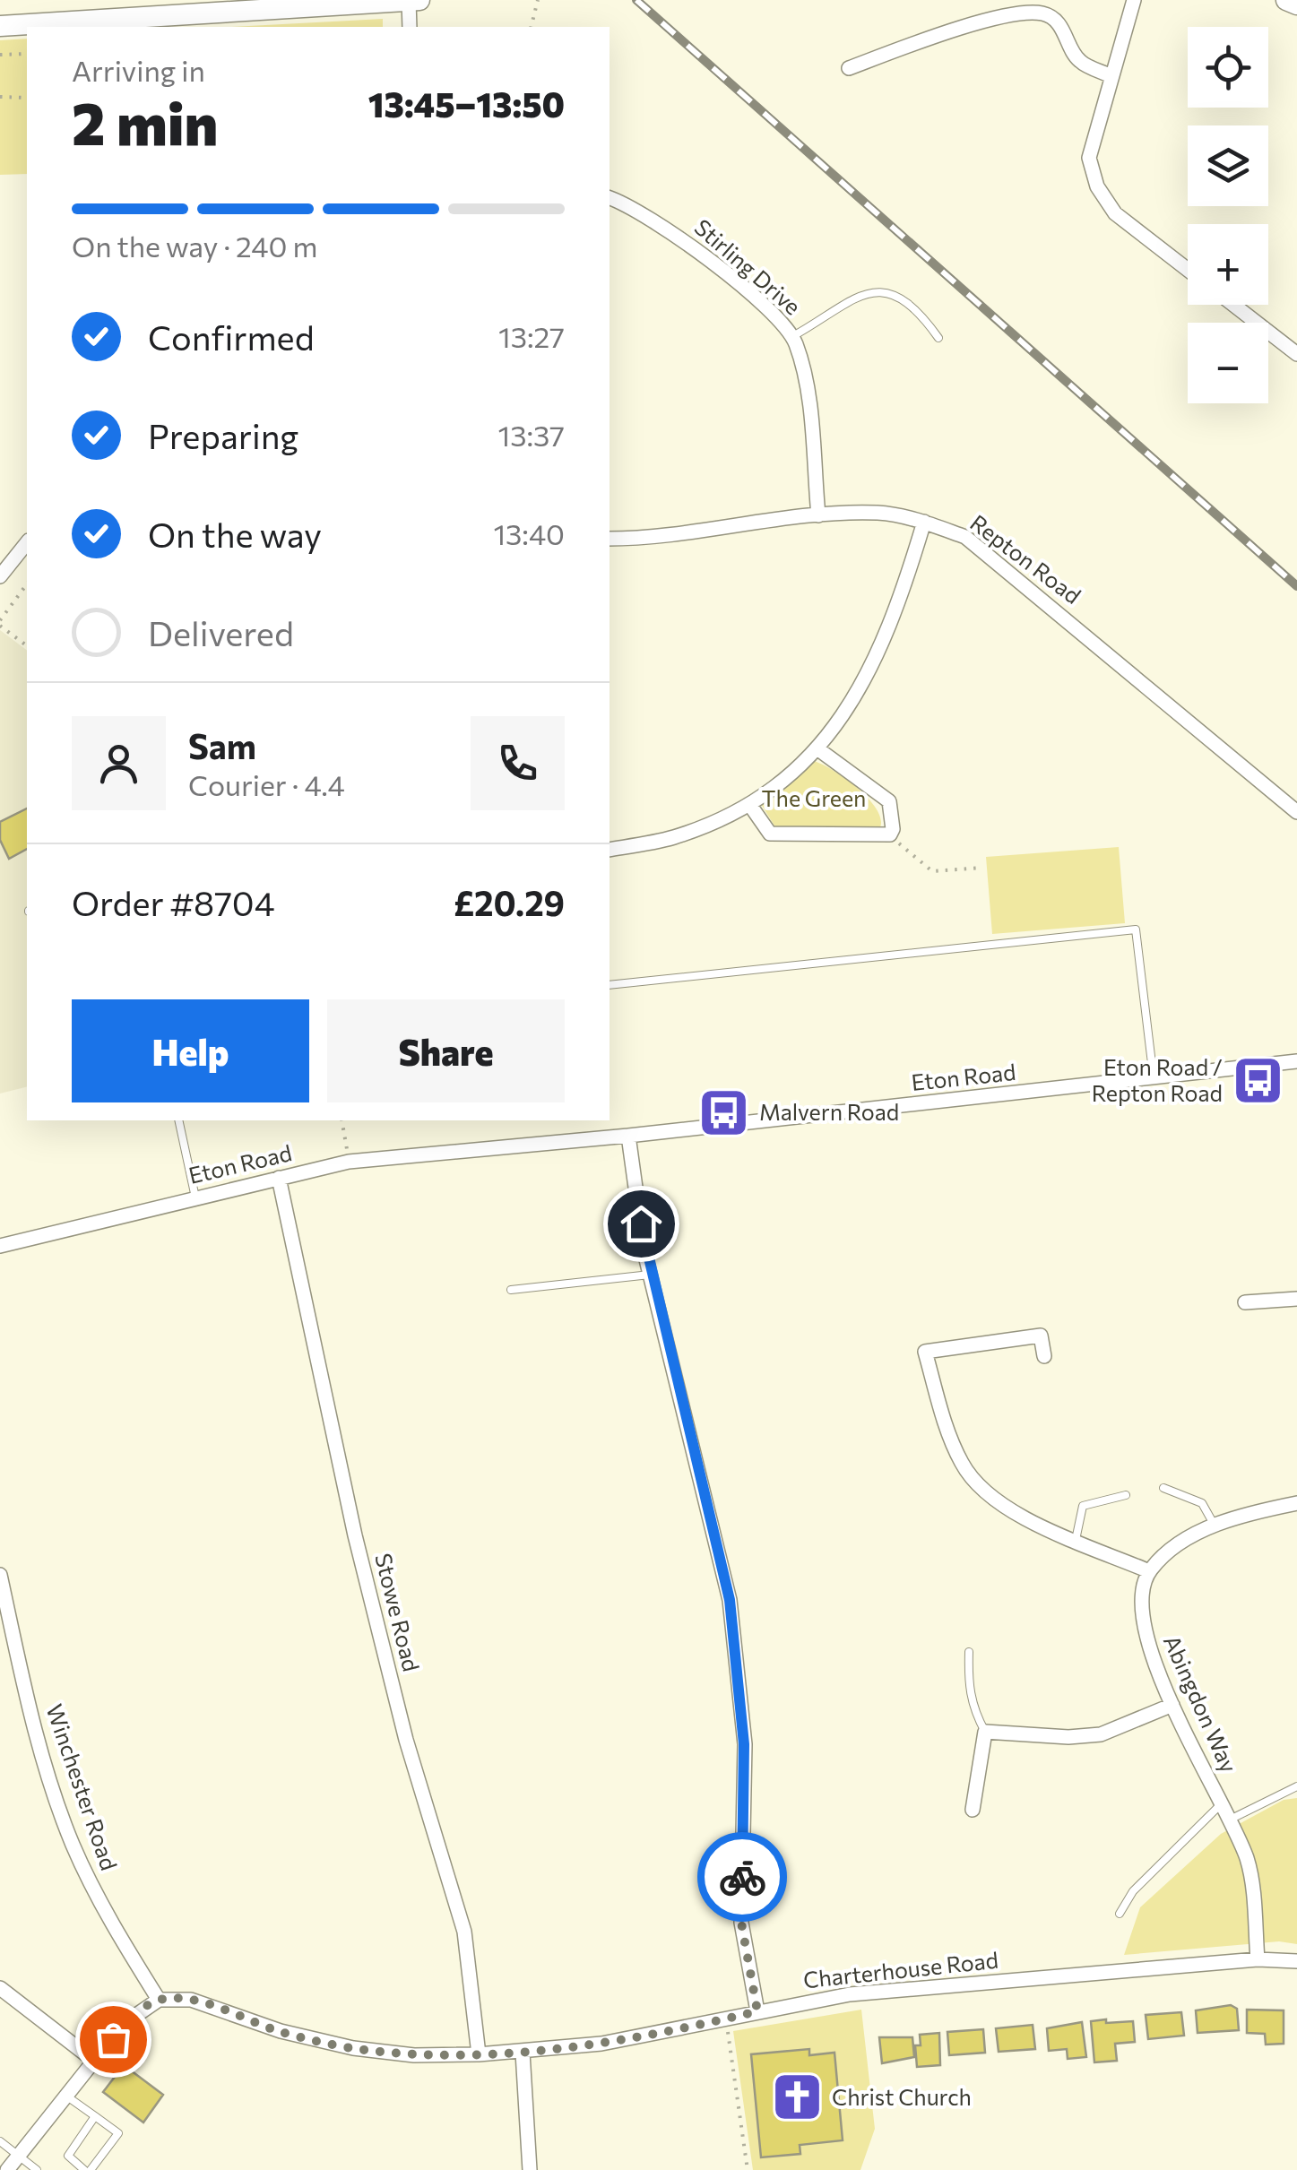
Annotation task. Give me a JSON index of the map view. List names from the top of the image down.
{
  "streets": {
    "street": [
      "Stirling Drive",
      "Repton Road",
      "Eton Road",
      "Stowe Road",
      "Abingdon Way",
      "Winchester Road",
      "Charterhouse Road"
    ]
  },
  "crossings": [
    ["Stirling Drive", "Repton Road"],
    ["Eton Road", "Stowe Road"],
    ["Stowe Road", "Charterhouse Road"],
    ["Abingdon Way", "Charterhouse Road"],
    ["Winchester Road", "Charterhouse Road"]
  ],
  "parks": ["The Green"],
  "places": {
    "bus stop": ["Eton Road / Repton Road", "Malvern Road"],
    "church": ["Christ Church"]
  },
  "page": {
    "map_buttons": ["+", "−"],
    "heading": ["2 min", "Arriving in", "13:45–13:50"],
    "panel": [
      "Sam",
      "Courier · 4.4",
      "Order #8704",
      "£20.29"
    ],
    "bar": "On the way · 240 m",
    "list": [
      ["Confirmed", "13:27"],
      ["Preparing", "13:37"],
      ["On the way", "13:40"],
      "Delivered"
    ],
    "buttons": ["Help", "Share"]
  }
}
